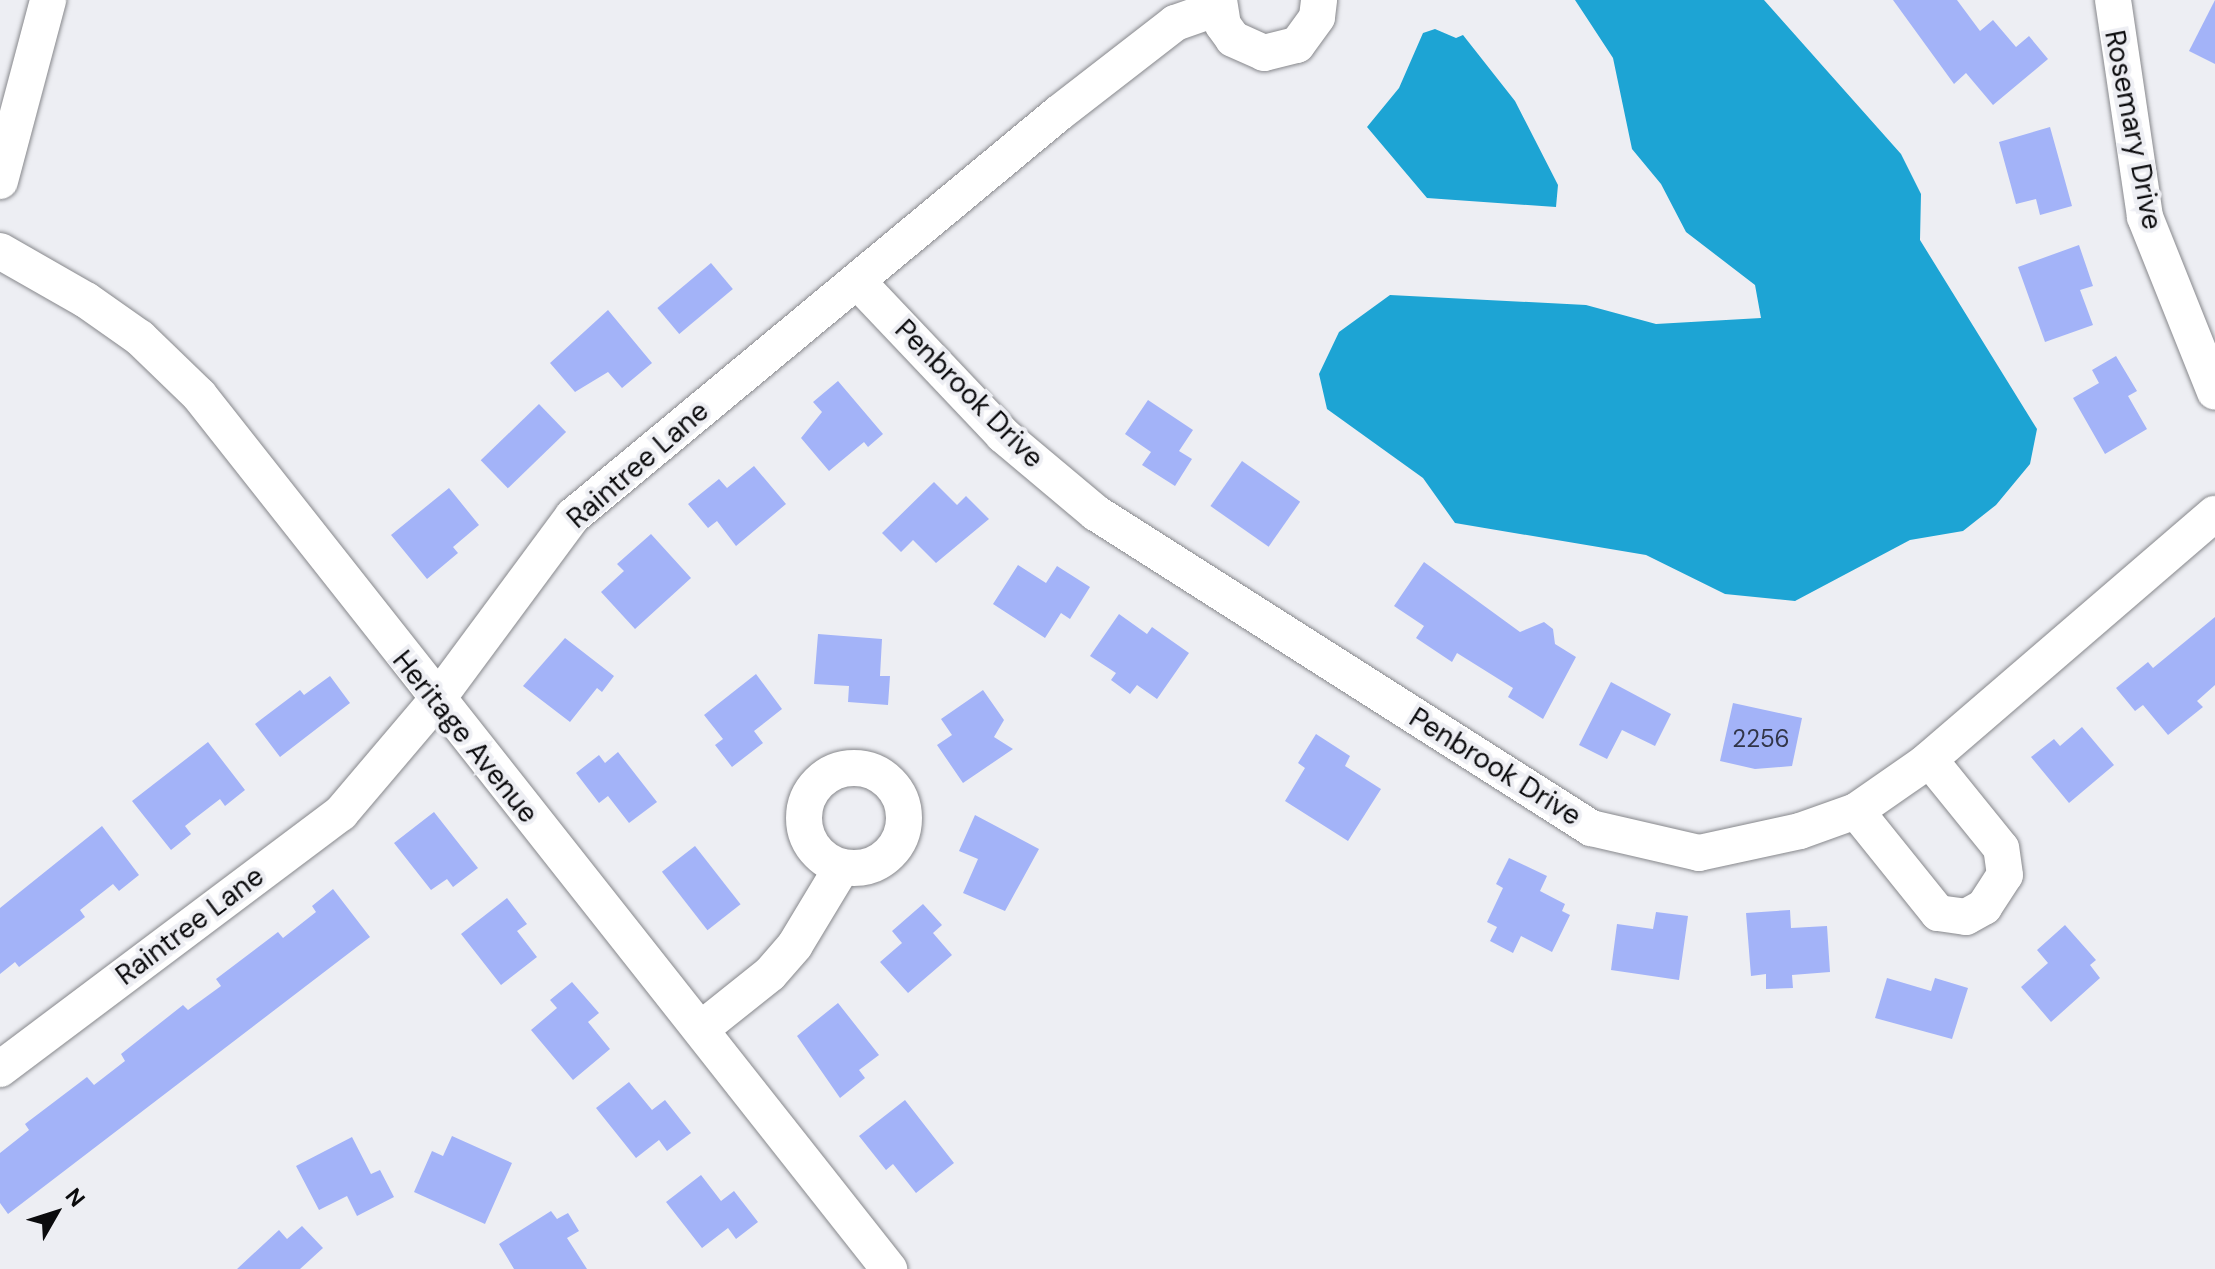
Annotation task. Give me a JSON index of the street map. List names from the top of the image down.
{
  "streets": {
    "street": [
      "Rosemary Drive",
      "Penbrook Drive",
      "Raintree Lane",
      "Heritage Avenue"
    ]
  },
  "crossings": [
    ["Penbrook Drive", "Raintree Lane"],
    ["Raintree Lane", "Heritage Avenue"]
  ],
  "house_numbers": ["2256"],
  "north": "top right"
}
